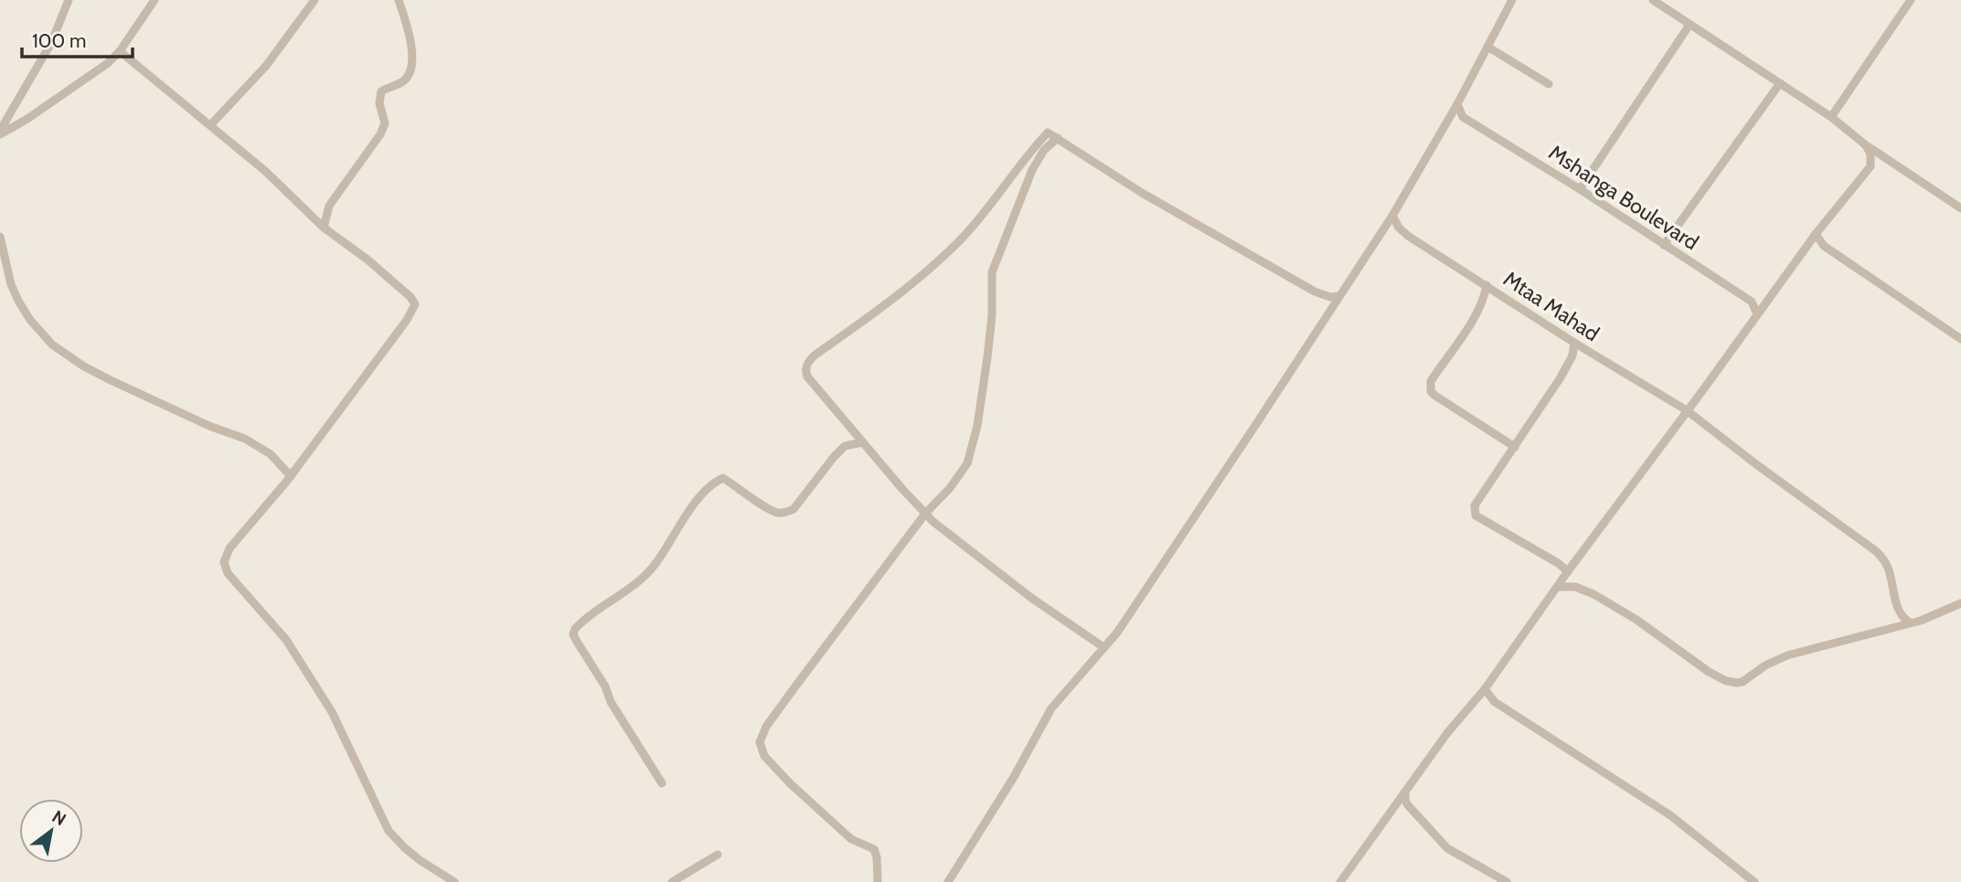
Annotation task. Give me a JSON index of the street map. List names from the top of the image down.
{
  "streets": {
    "street": ["Mshanga Boulevard", "Mtaa Mahad"]
  },
  "scale_bar": "100 m",
  "north": "top right"
}
